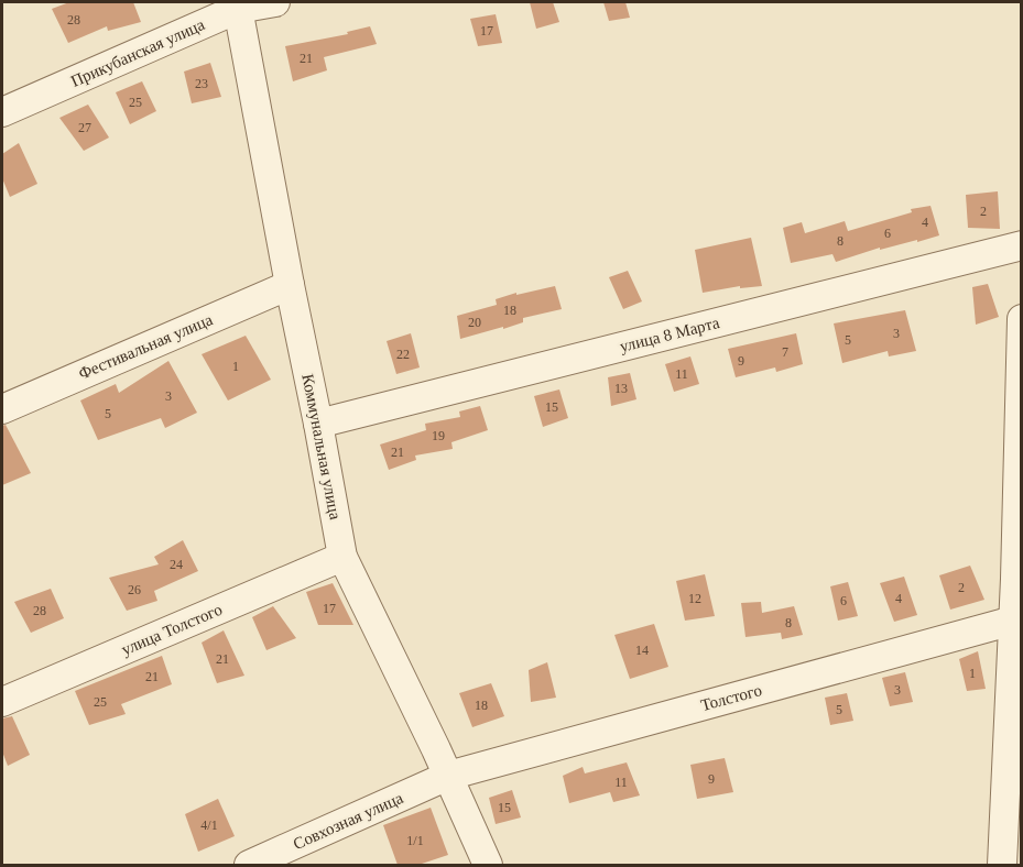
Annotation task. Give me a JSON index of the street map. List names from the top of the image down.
{
  "streets": {
    "street": [
      "Прикубанская улица",
      "улица 8 Марта",
      "Фестивальная улица",
      "Коммунальная улица",
      "улица Толстого",
      "Толстого",
      "Совхозная улица"
    ]
  },
  "crossings": [
    ["Прикубанская улица", "Коммунальная улица"],
    ["улица 8 Марта", "Коммунальная улица"],
    ["Фестивальная улица", "Коммунальная улица"],
    ["Коммунальная улица", "улица Толстого"],
    ["Коммунальная улица", "Толстого"],
    ["Коммунальная улица", "Совхозная улица"],
    ["Толстого", "Совхозная улица"]
  ],
  "house_numbers": [
    "28",
    "17",
    "21",
    "23",
    "25",
    "27",
    "2",
    "4",
    "6",
    "8",
    "18",
    "20",
    "3",
    "5",
    "7",
    "22",
    "9",
    "1",
    "11",
    "13",
    "3",
    "15",
    "5",
    "19",
    "21",
    "24",
    "2",
    "26",
    "12",
    "4",
    "6",
    "17",
    "28",
    "8",
    "14",
    "21",
    "1",
    "21",
    "3",
    "25",
    "18",
    "5",
    "9",
    "11",
    "15",
    "4/1",
    "1/1"
  ]
}
